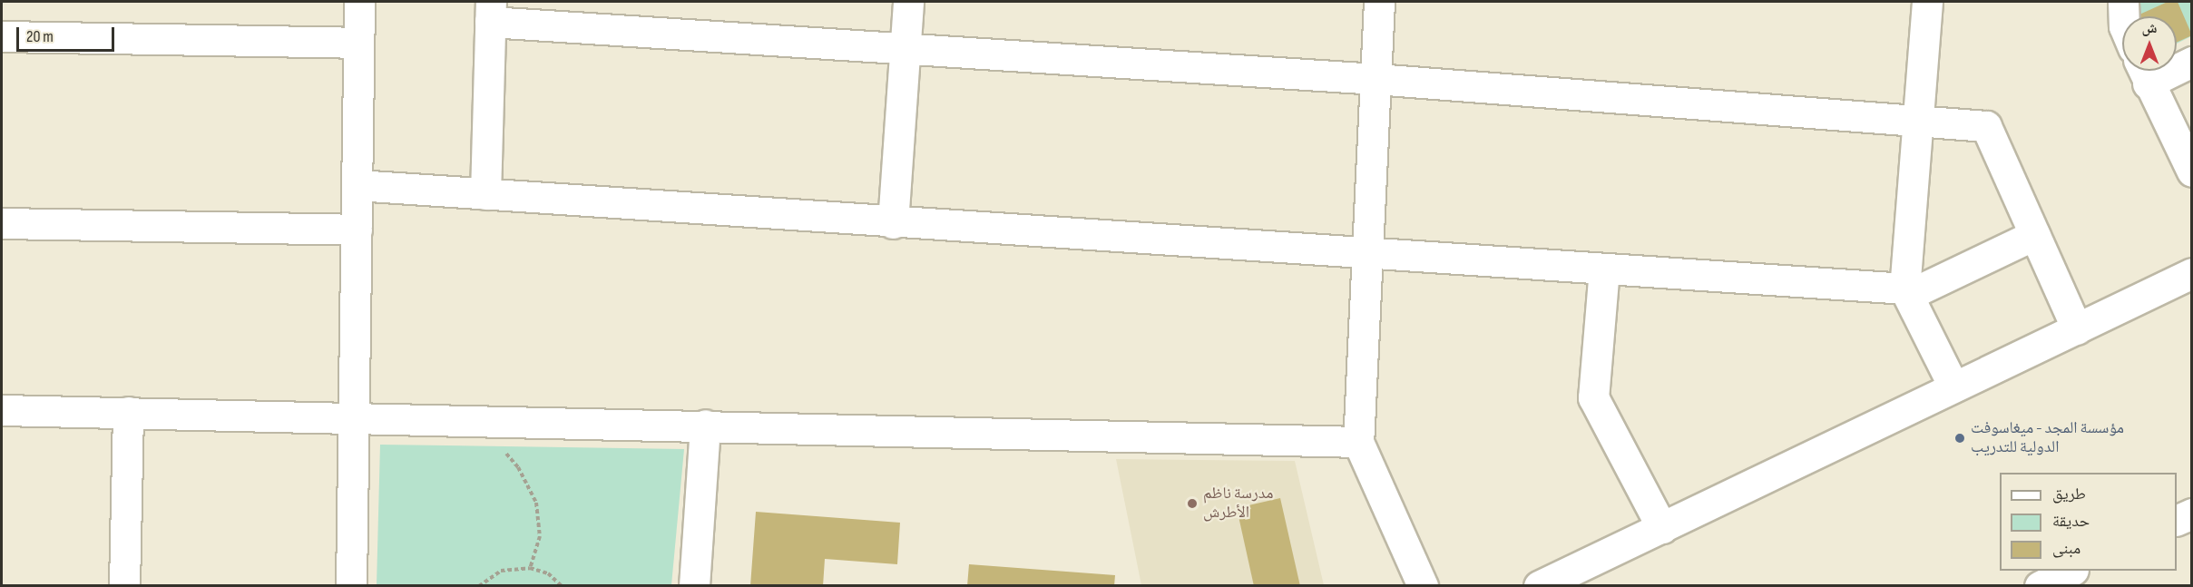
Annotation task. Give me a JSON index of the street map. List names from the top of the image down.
{
  "places": ["مؤسسة المجد - ميغاسوفت الدولية للتدريب", "مدرسة ناظم الأطرش"],
  "legend": ["طريق", "حديقة", "مبنى"],
  "scale_bar": "20 m",
  "north": "top"
}
